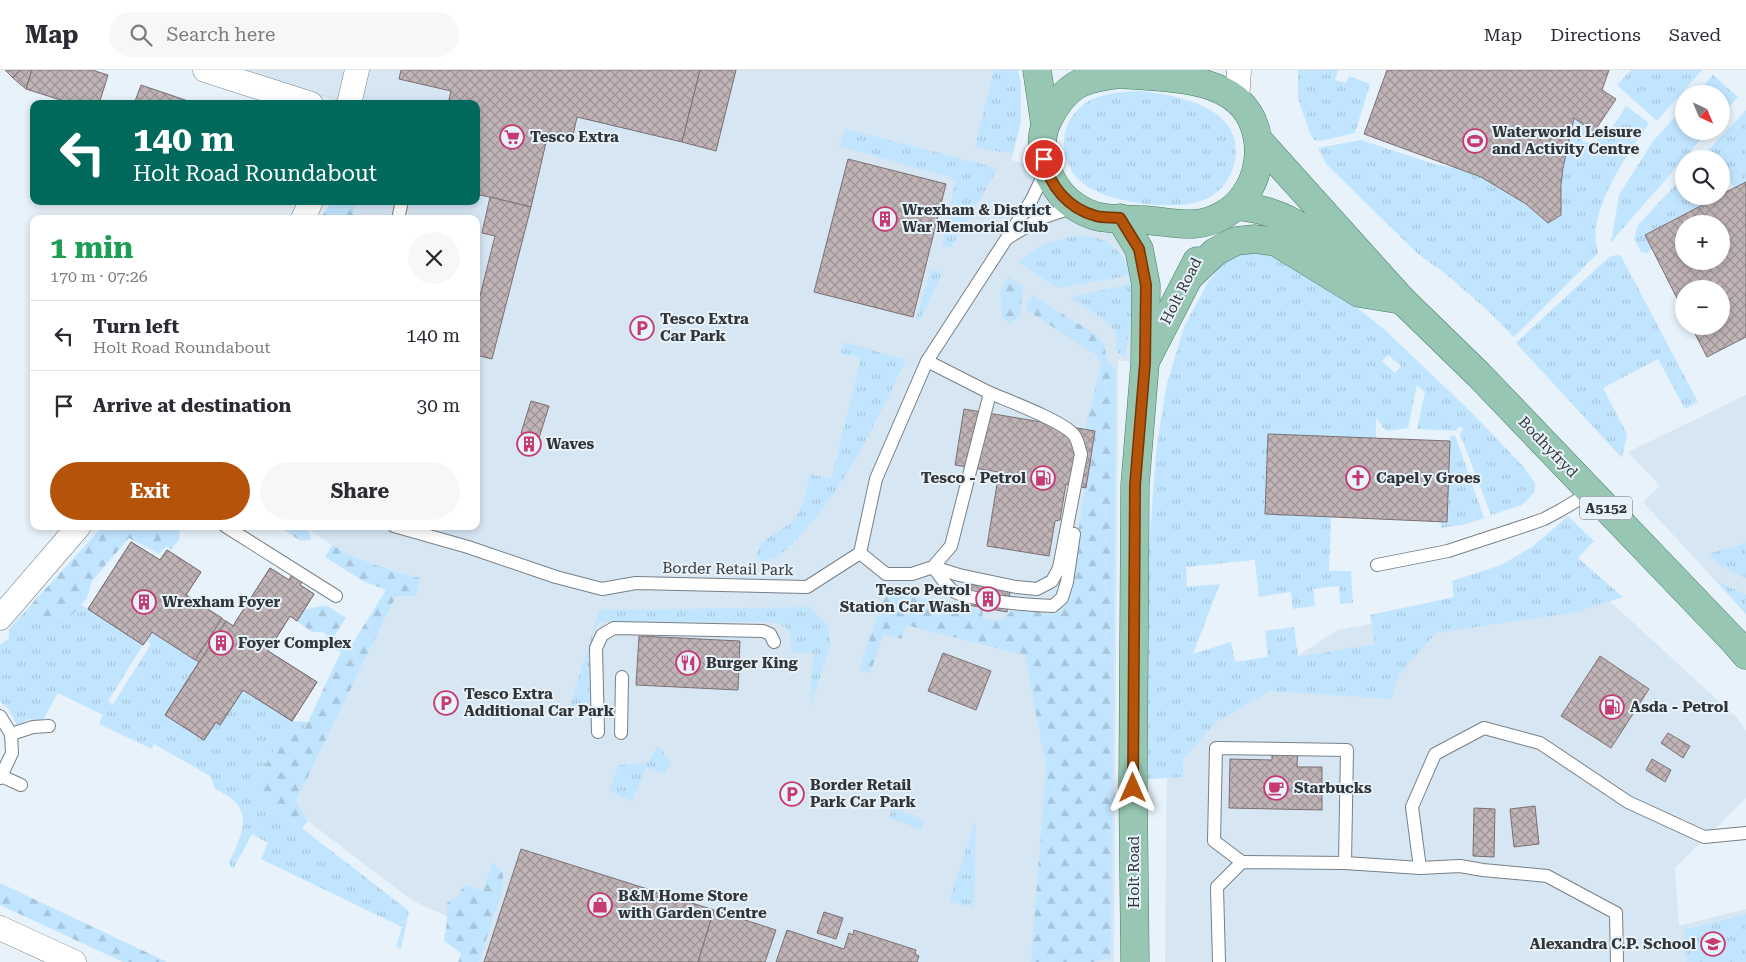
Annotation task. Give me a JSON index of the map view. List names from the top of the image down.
{
  "streets": {
    "main road": ["Holt Road", "Bodhyfryd", "A5152"],
    "lane": ["Border Retail Park"]
  },
  "crossings": [
    ["Holt Road", "Bodhyfryd"]
  ],
  "places": {
    "supermarket": ["Tesco Extra"],
    "sports": ["Waterworld Leisure and Activity Centre"],
    "building": [
      "Wrexham & District War Memorial Club",
      "Waves",
      "Tesco Petrol Station Car Wash",
      "Wrexham Foyer",
      "Foyer Complex"
    ],
    "parking": ["Tesco Extra Car Park", "Tesco Extra Additional Car Park", "Border Retail Park Car Park"],
    "fuel station": ["Tesco - Petrol", "Asda - Petrol"],
    "church": ["Capel y Groes"],
    "restaurant": ["Burger King"],
    "cafe": ["Starbucks"],
    "shop": ["B&M Home Store with Garden Centre"],
    "school or university": ["Alexandra C.P. School"]
  },
  "north": "bottom right",
  "page": {
    "header": "Map",
    "search": "Search here",
    "nav": ["Map", "Directions", "Saved"],
    "map_buttons": ["+", "−"],
    "turn": ["140 m", "Holt Road Roundabout"],
    "heading": ["1 min", "170 m · 07:26"],
    "list": [
      {
        "name": "Turn left",
        "note": "Holt Road Roundabout",
        "value": "140 m"
      },
      {
        "name": "Arrive at destination",
        "value": "30 m"
      }
    ],
    "buttons": ["Exit", "Share"]
  }
}
